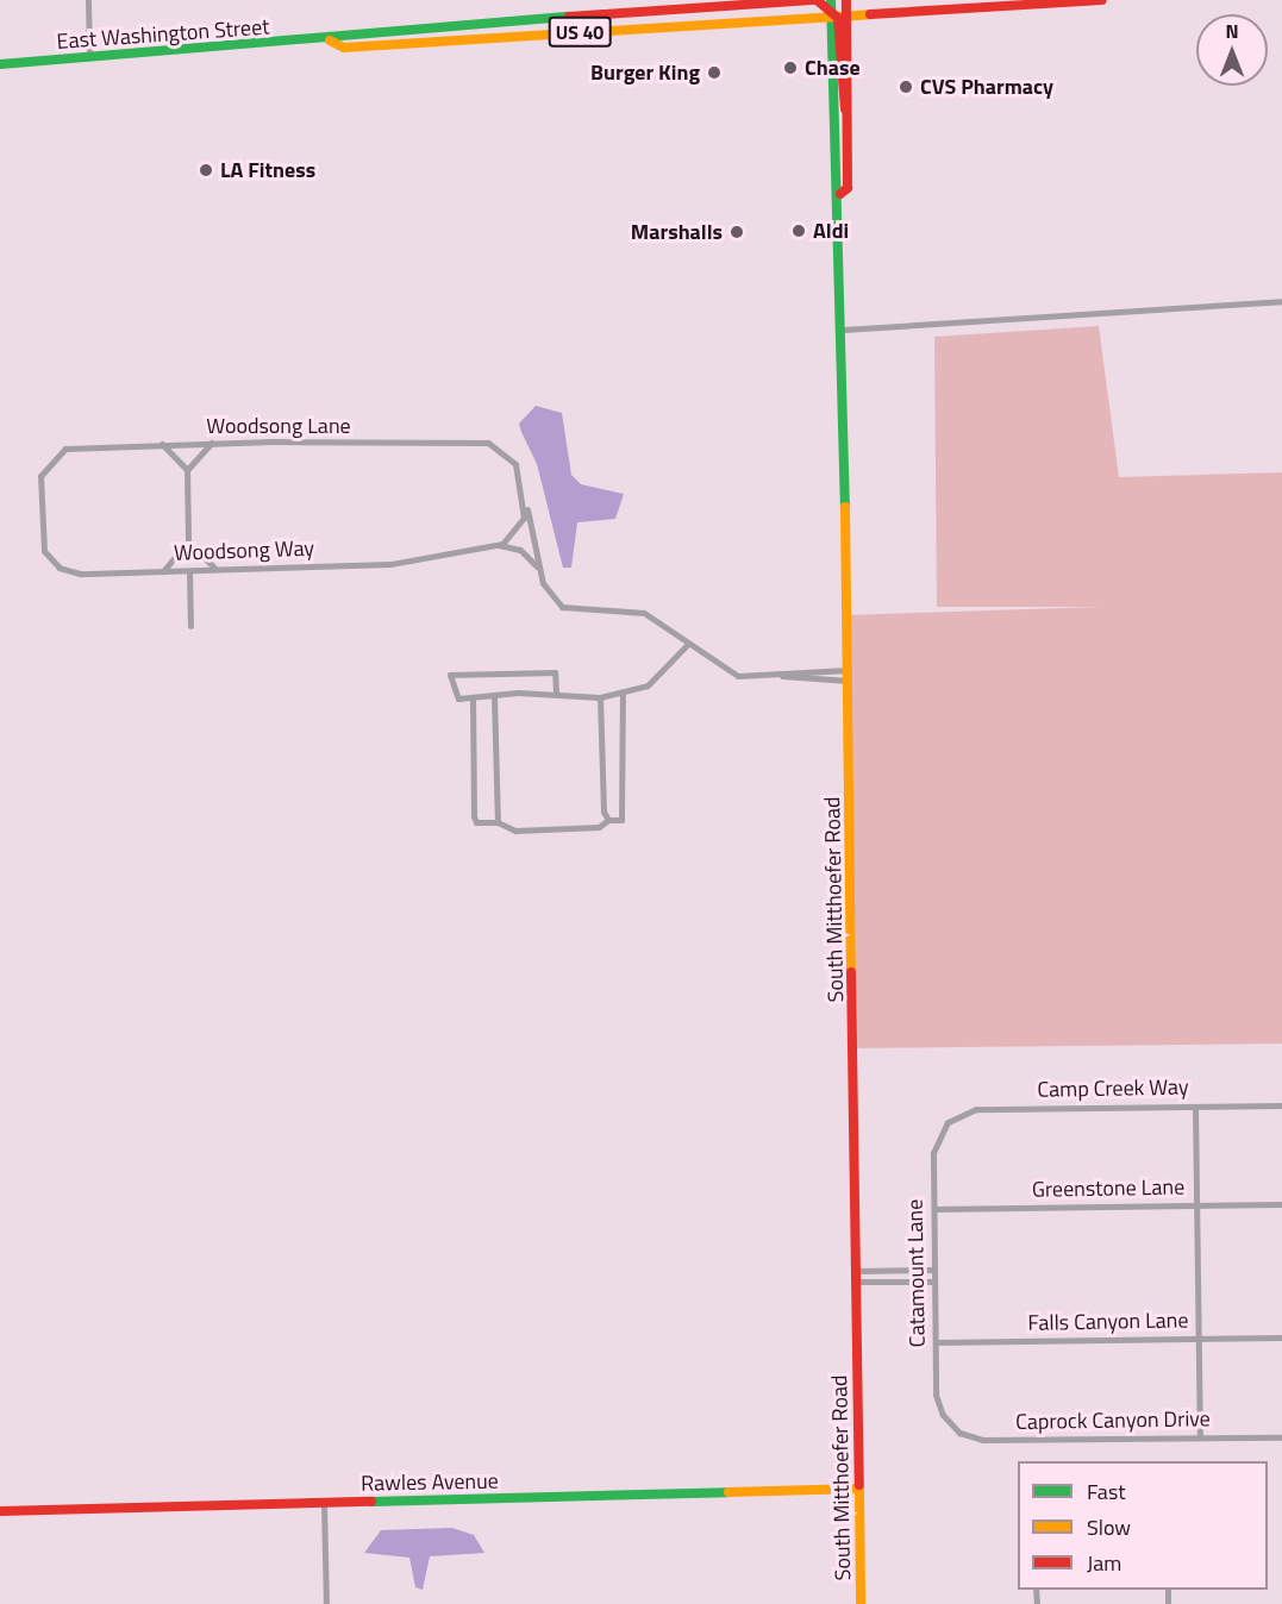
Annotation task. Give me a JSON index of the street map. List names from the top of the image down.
{
  "streets": {
    "main road": [
      "US 40",
      "East Washington Street",
      "South Mitthoefer Road",
      "Rawles Avenue"
    ],
    "street": [
      "Woodsong Lane",
      "Woodsong Way",
      "Camp Creek Way",
      "Greenstone Lane",
      "Catamount Lane",
      "Falls Canyon Lane",
      "Caprock Canyon Drive"
    ]
  },
  "crossings": [
    ["East Washington Street", "South Mitthoefer Road"],
    ["Woodsong Lane", "Woodsong Way"],
    ["South Mitthoefer Road", "Rawles Avenue"],
    ["Camp Creek Way", "Catamount Lane"],
    ["Greenstone Lane", "Catamount Lane"],
    ["Catamount Lane", "Falls Canyon Lane"],
    ["Catamount Lane", "Caprock Canyon Drive"]
  ],
  "places": [
    "Chase",
    "Burger King",
    "CVS Pharmacy",
    "LA Fitness",
    "Aldi",
    "Marshalls"
  ],
  "legend": ["Fast", "Slow", "Jam"],
  "north": "top"
}
